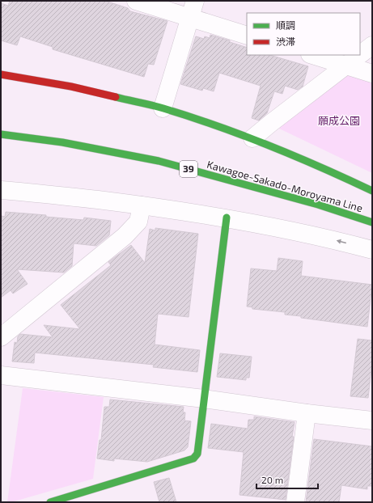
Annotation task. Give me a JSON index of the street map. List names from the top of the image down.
{
  "streets": {
    "street": ["39", "Kawagoe-Sakado-Moroyama Line"]
  },
  "parks": ["願成公園"],
  "legend": ["順調", "渋滞"],
  "scale_bar": "20 m"
}
